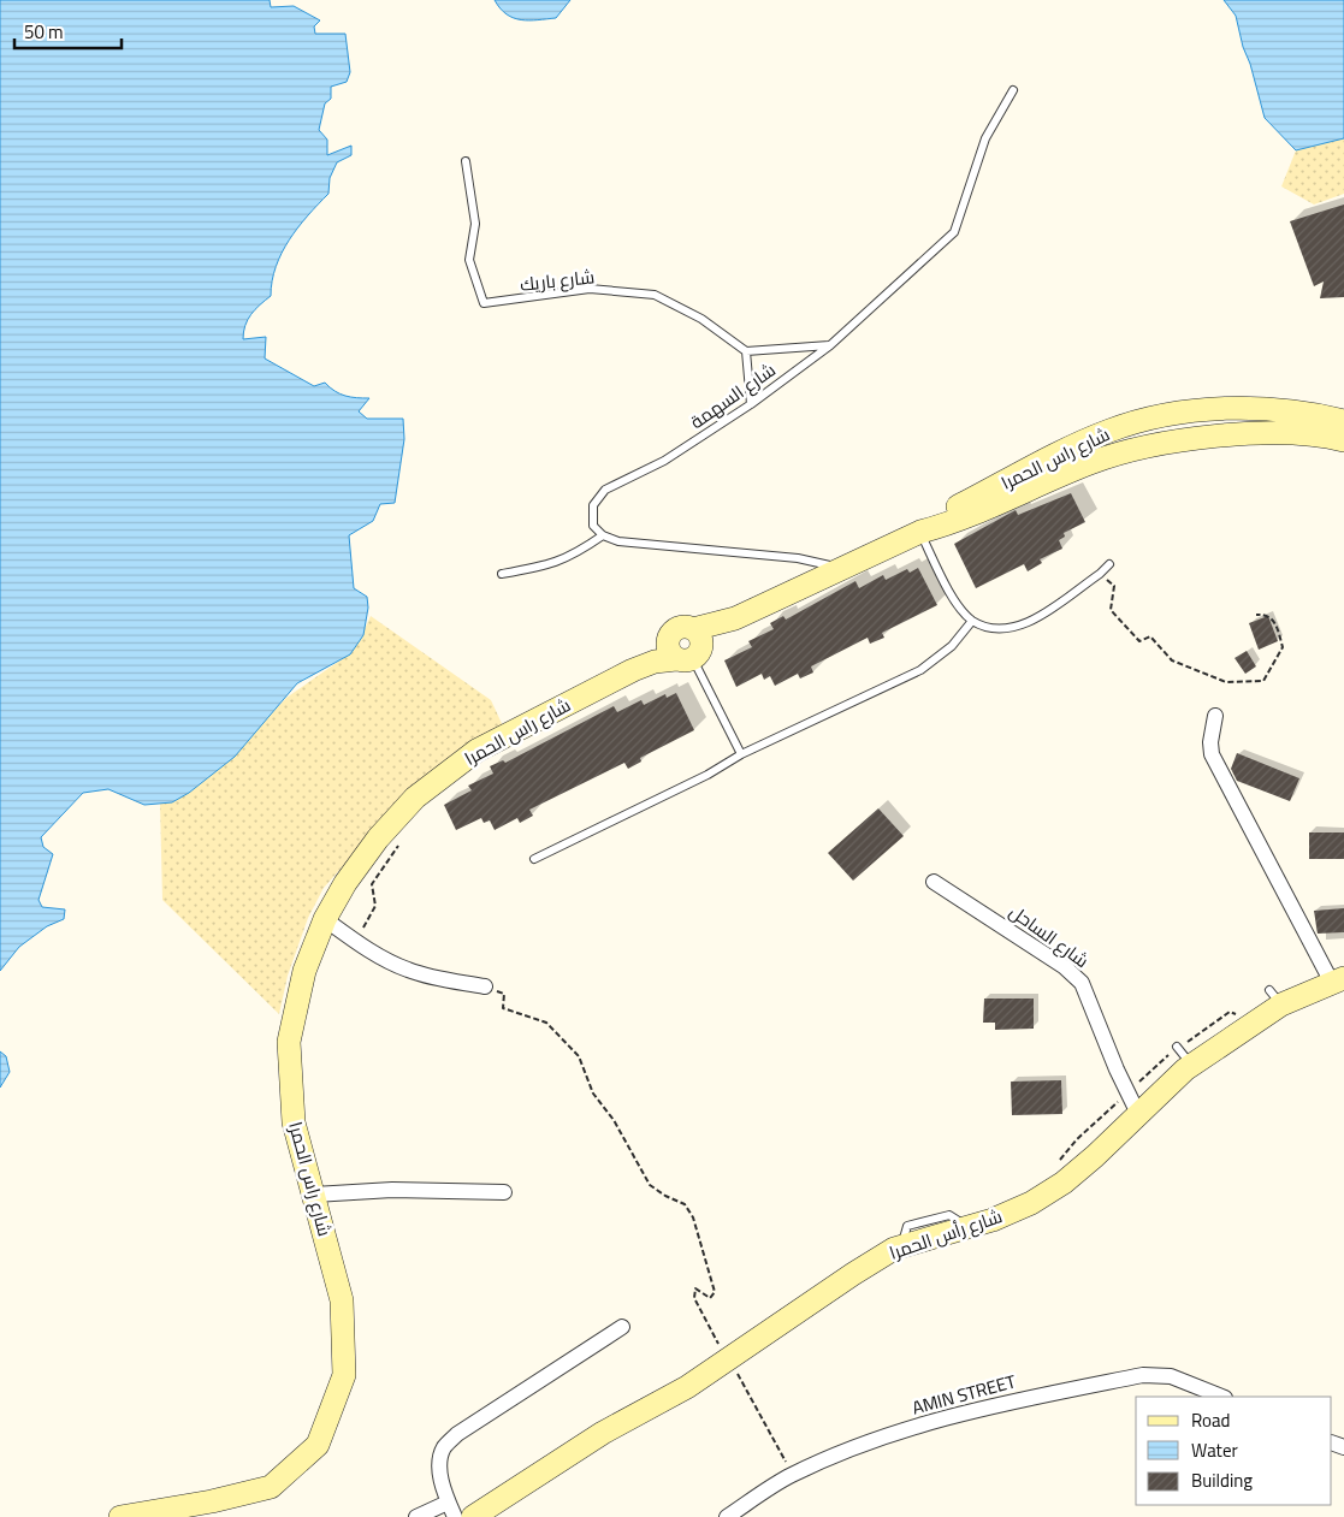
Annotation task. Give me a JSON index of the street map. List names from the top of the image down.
{
  "streets": {
    "street": [
      "شارع راس الحمرا",
      "شارع الساحل",
      "شارع رأس الحمرا",
      "AMIN STREET"
    ],
    "lane": ["شارع باريك", "شارع السهمة"]
  },
  "crossings": [
    ["شارع الساحل", "شارع رأس الحمرا"]
  ],
  "legend": ["Road", "Water", "Building"],
  "scale_bar": "50 m"
}
